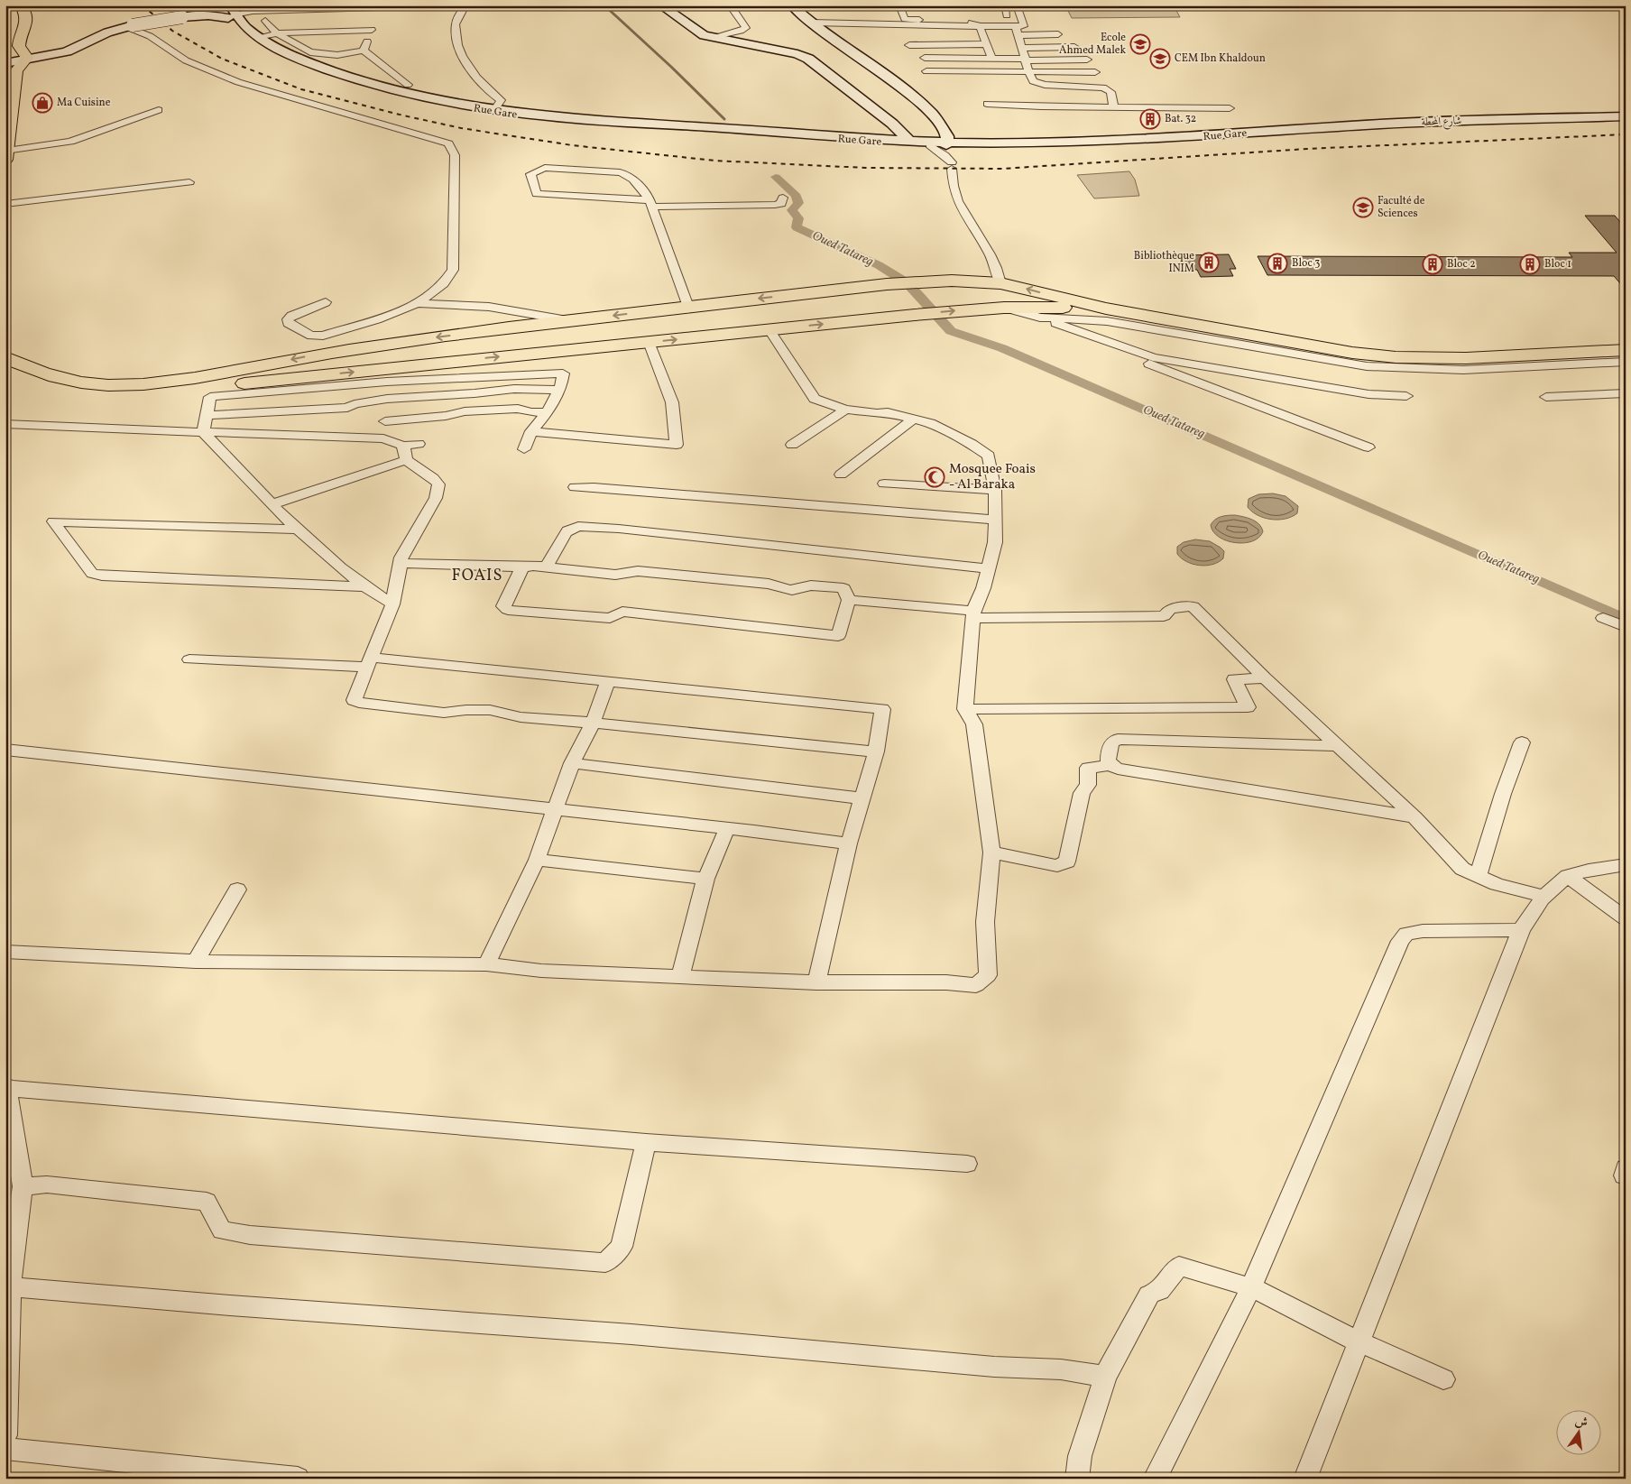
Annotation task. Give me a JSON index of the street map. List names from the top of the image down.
{
  "streets": {
    "main road": ["Rue Gare", "شارع المحطة"]
  },
  "crossings": [
    ["Rue Gare", "شارع المحطة"]
  ],
  "districts": ["FOAIS"],
  "water": ["Oued Tatareg"],
  "places": {
    "school or university": ["Ecole Ahmed Malek", "CEM Ibn Khaldoun", "Faculté de Sciences"],
    "shop": ["Ma Cuisine"],
    "building": [
      "Bat. 32",
      "Bibliothèque INIM",
      "Bloc 3",
      "Bloc 2",
      "Bloc 1"
    ],
    "mosque": ["Mosquee Foais - Al Baraka"]
  },
  "north": "top"
}
